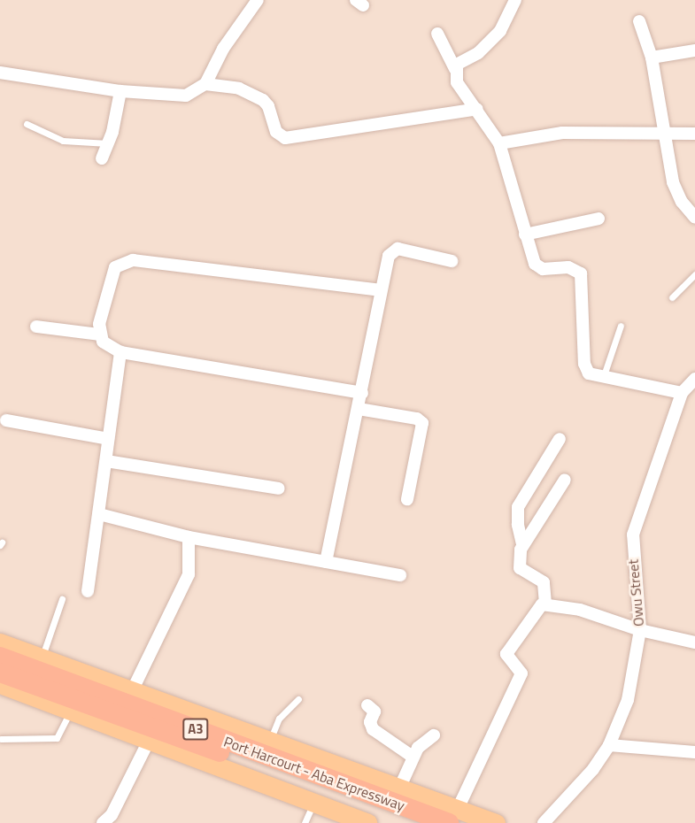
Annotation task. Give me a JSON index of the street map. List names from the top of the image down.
{
  "streets": {
    "highway": ["A3", "Port Harcourt - Aba Expressway"],
    "street": ["Owu Street"]
  }
}
